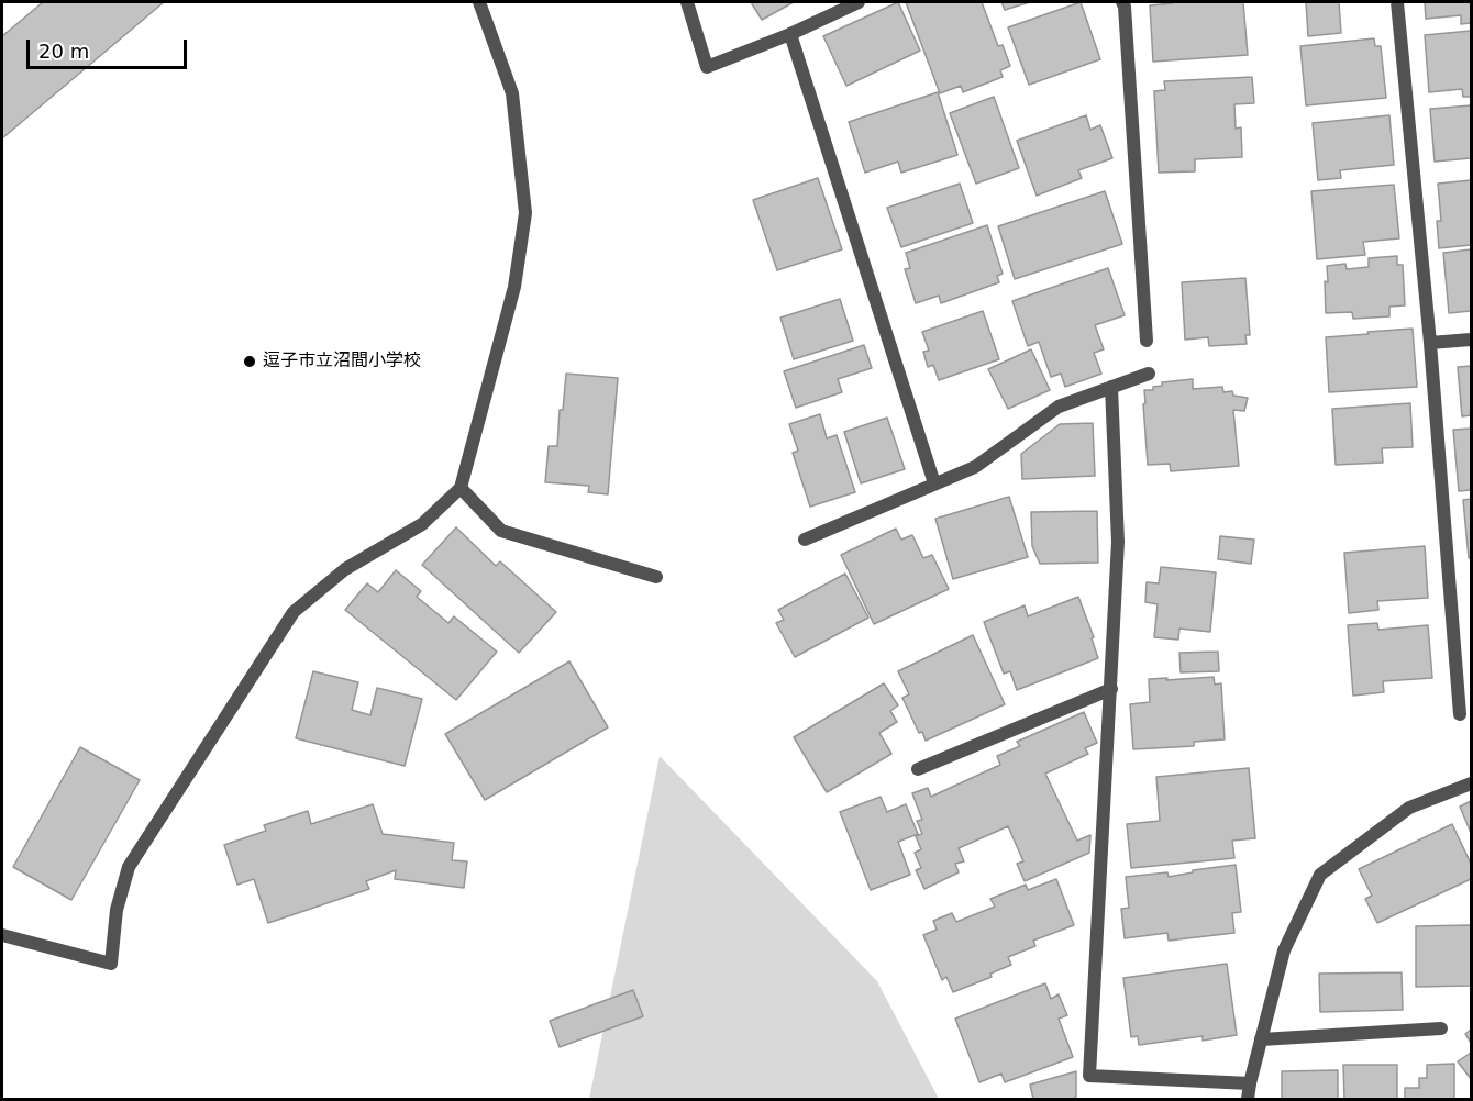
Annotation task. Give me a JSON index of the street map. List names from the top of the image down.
{
  "places": ["逗子市立沼間小学校"],
  "scale_bar": "20 m"
}
